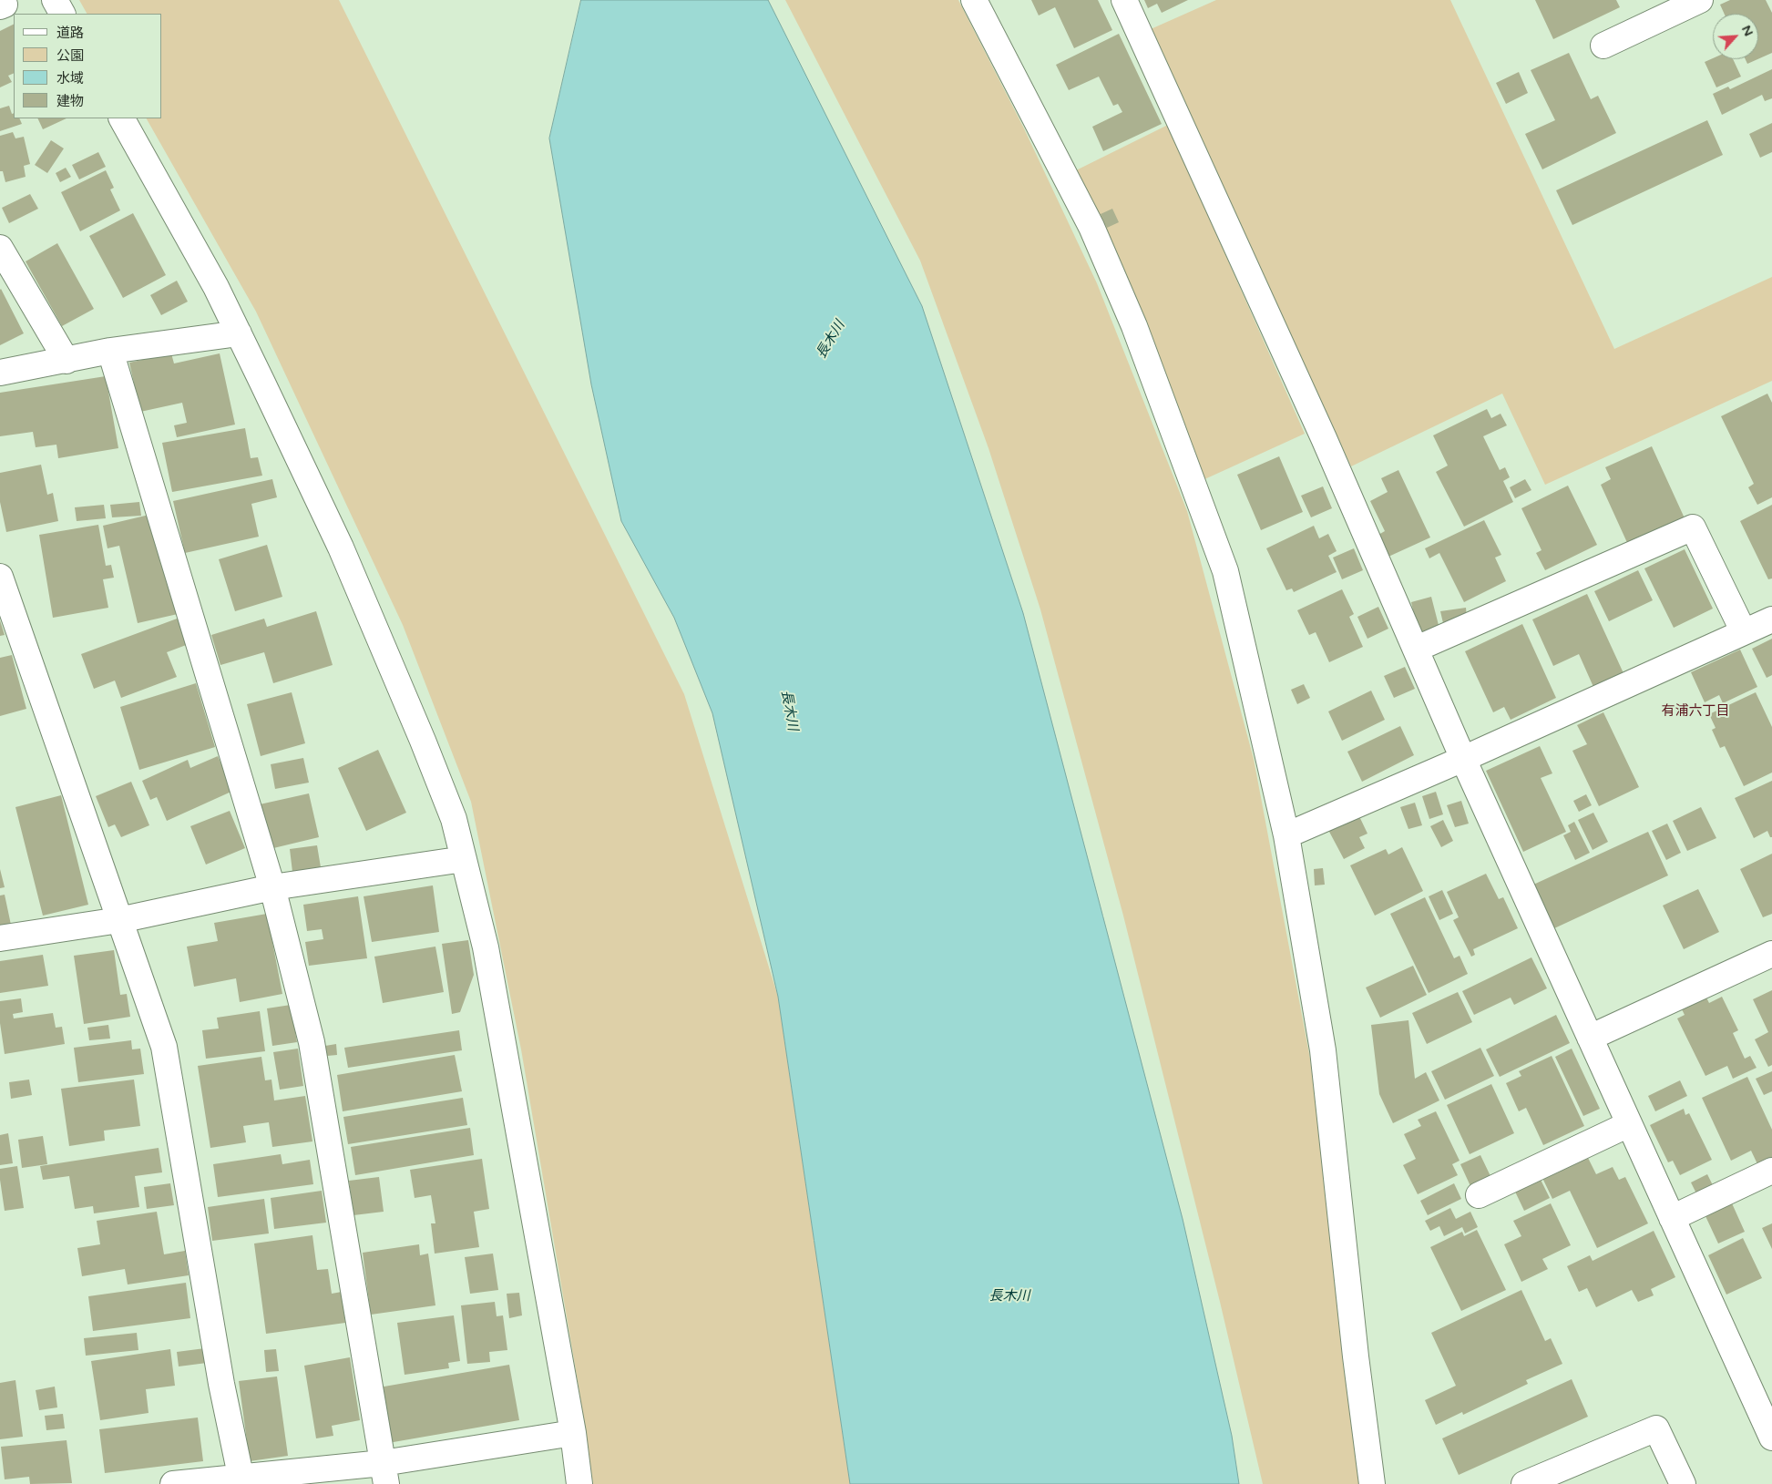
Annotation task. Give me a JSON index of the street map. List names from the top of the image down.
{
  "districts": ["有浦六丁目"],
  "water": ["長木川"],
  "legend": [
    "道路",
    "公園",
    "水域",
    "建物"
  ],
  "north": "top right"
}
